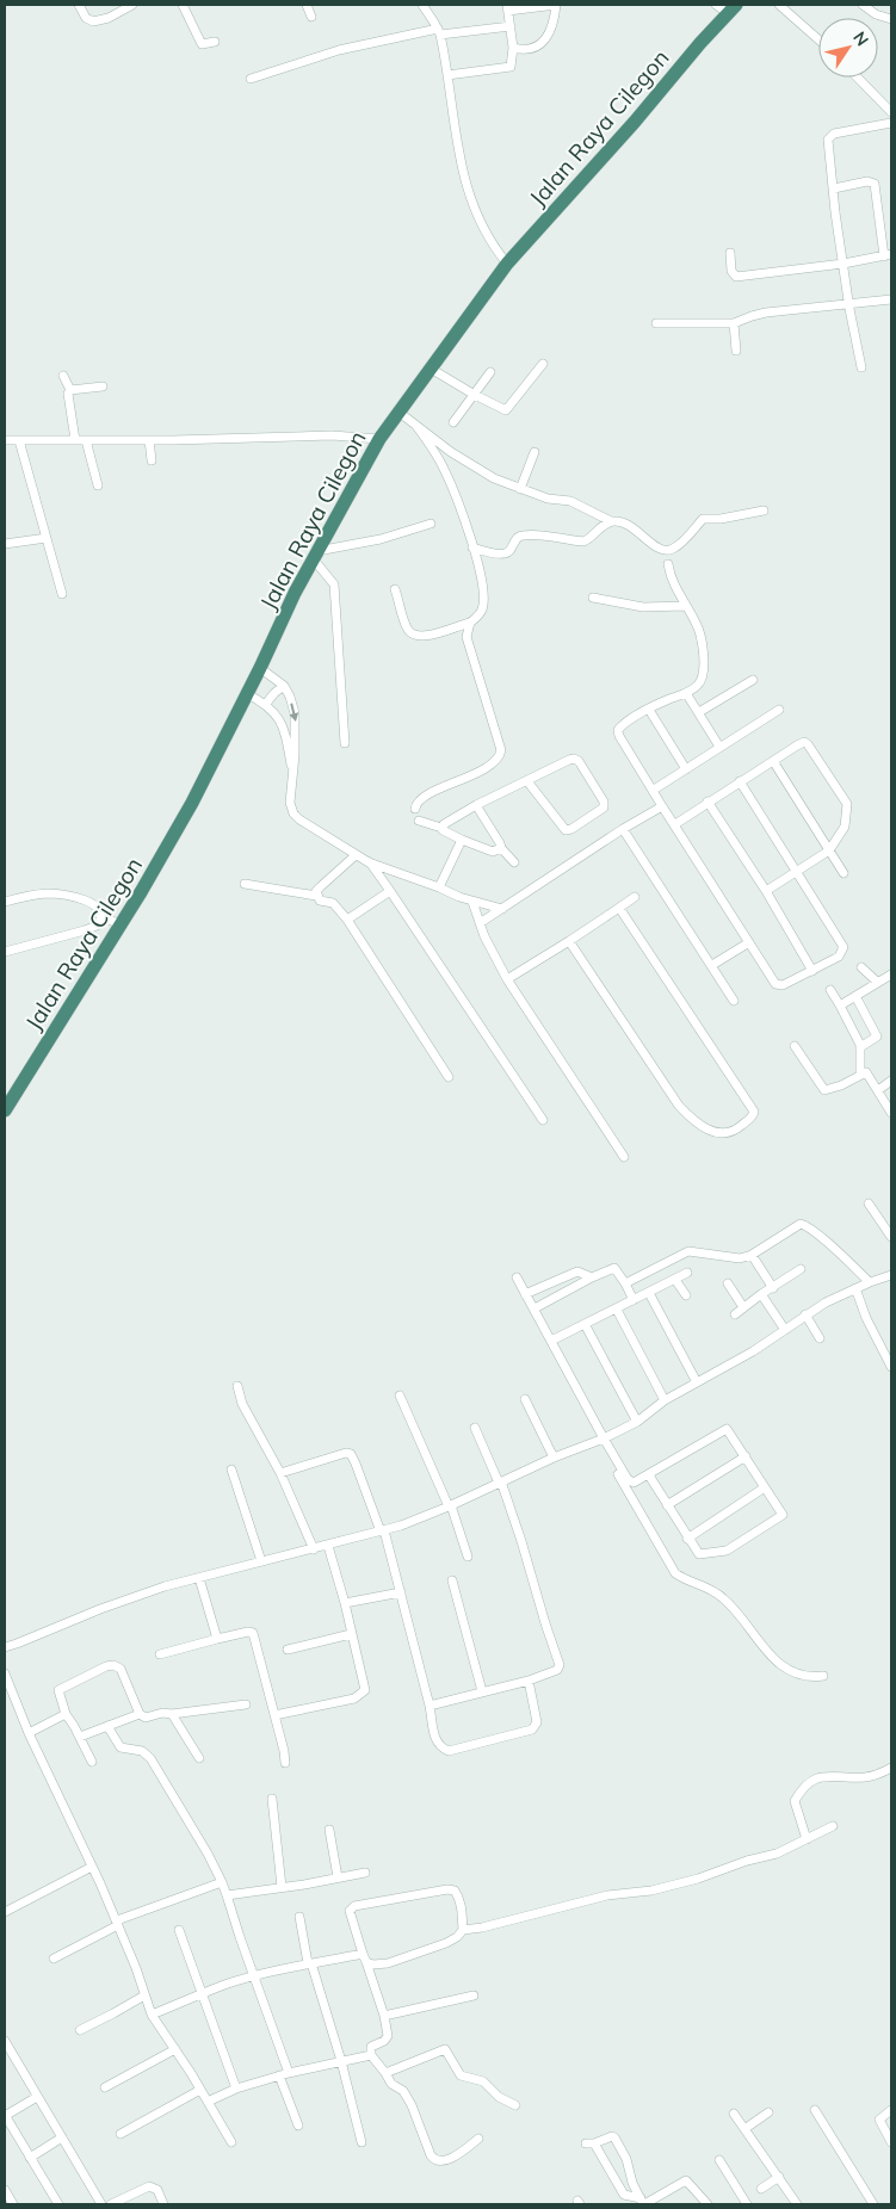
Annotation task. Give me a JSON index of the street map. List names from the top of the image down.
{
  "streets": {
    "highway": ["Jalan Raya Cilegon"]
  },
  "north": "top right"
}
